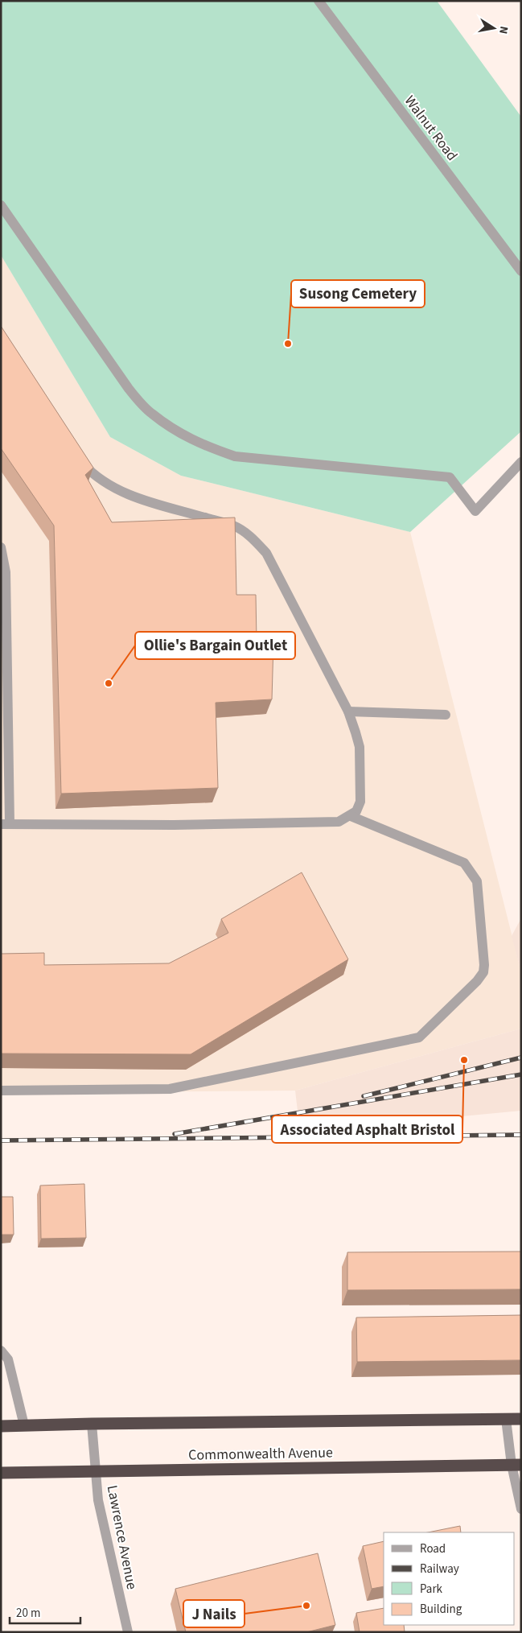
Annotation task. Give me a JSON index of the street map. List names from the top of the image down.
{
  "streets": {
    "highway": ["Commonwealth Avenue"],
    "street": ["Walnut Road", "Lawrence Avenue"]
  },
  "crossings": [
    ["Commonwealth Avenue", "Lawrence Avenue"]
  ],
  "places": [
    "Susong Cemetery",
    "Ollie's Bargain Outlet",
    "Associated Asphalt Bristol",
    "J Nails"
  ],
  "legend": [
    "Road",
    "Railway",
    "Park",
    "Building"
  ],
  "scale_bar": "20 m",
  "north": "right"
}
